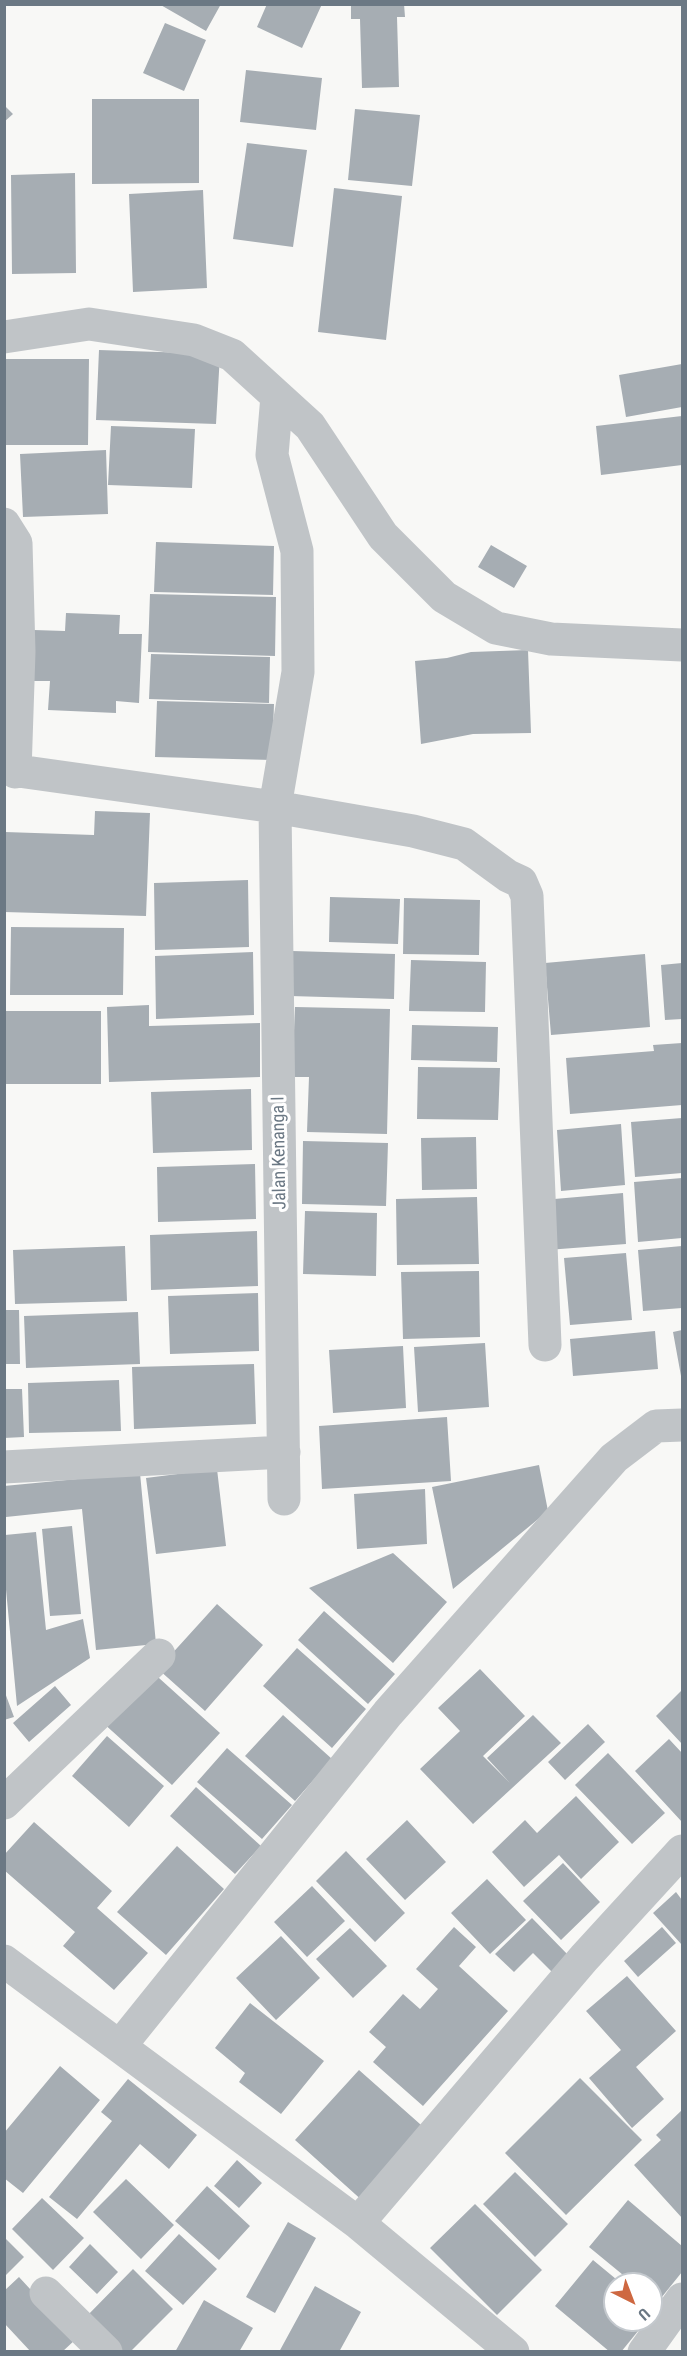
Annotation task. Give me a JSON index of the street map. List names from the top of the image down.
{
  "streets": {
    "street": ["Jalan Kenanga I"]
  },
  "north": "bottom right"
}
